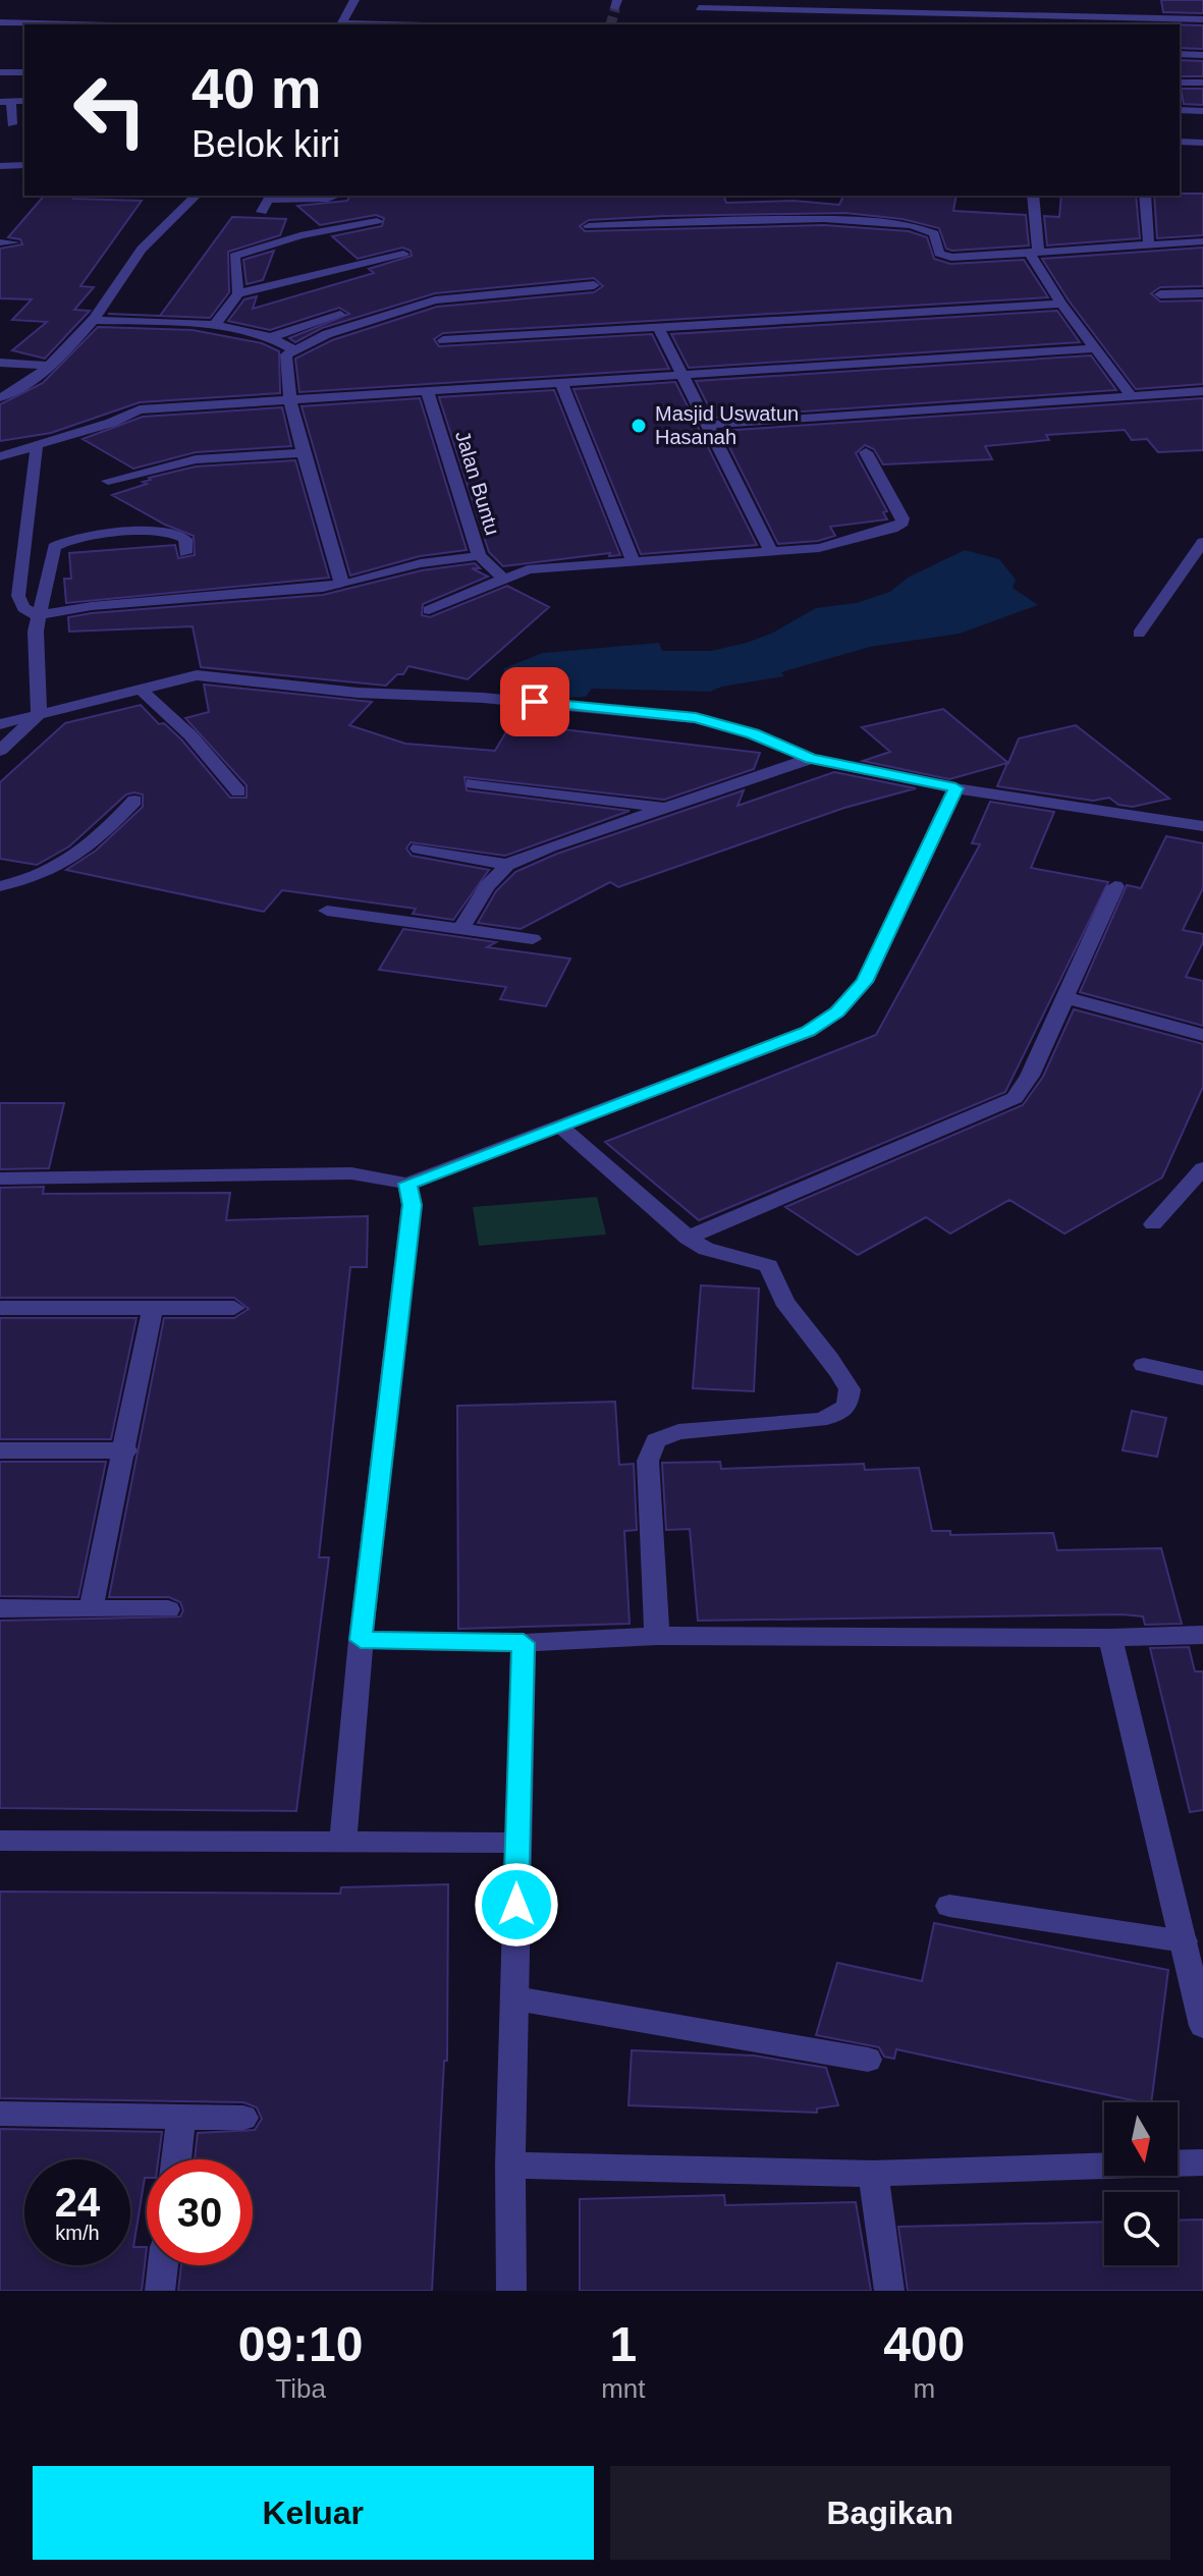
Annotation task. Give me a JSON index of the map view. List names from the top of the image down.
{
  "streets": {
    "street": ["Jalan Buntu"]
  },
  "places": ["Masjid Uswatun Hasanah"],
  "north": "bottom",
  "page": {
    "turn": ["40 m", "Belok kiri"],
    "speed": "24 km/h",
    "limit": "30",
    "eta": [
      "09:10",
      "Tiba",
      "1",
      "mnt",
      "400",
      "m"
    ],
    "buttons": ["Keluar", "Bagikan"]
  }
}
